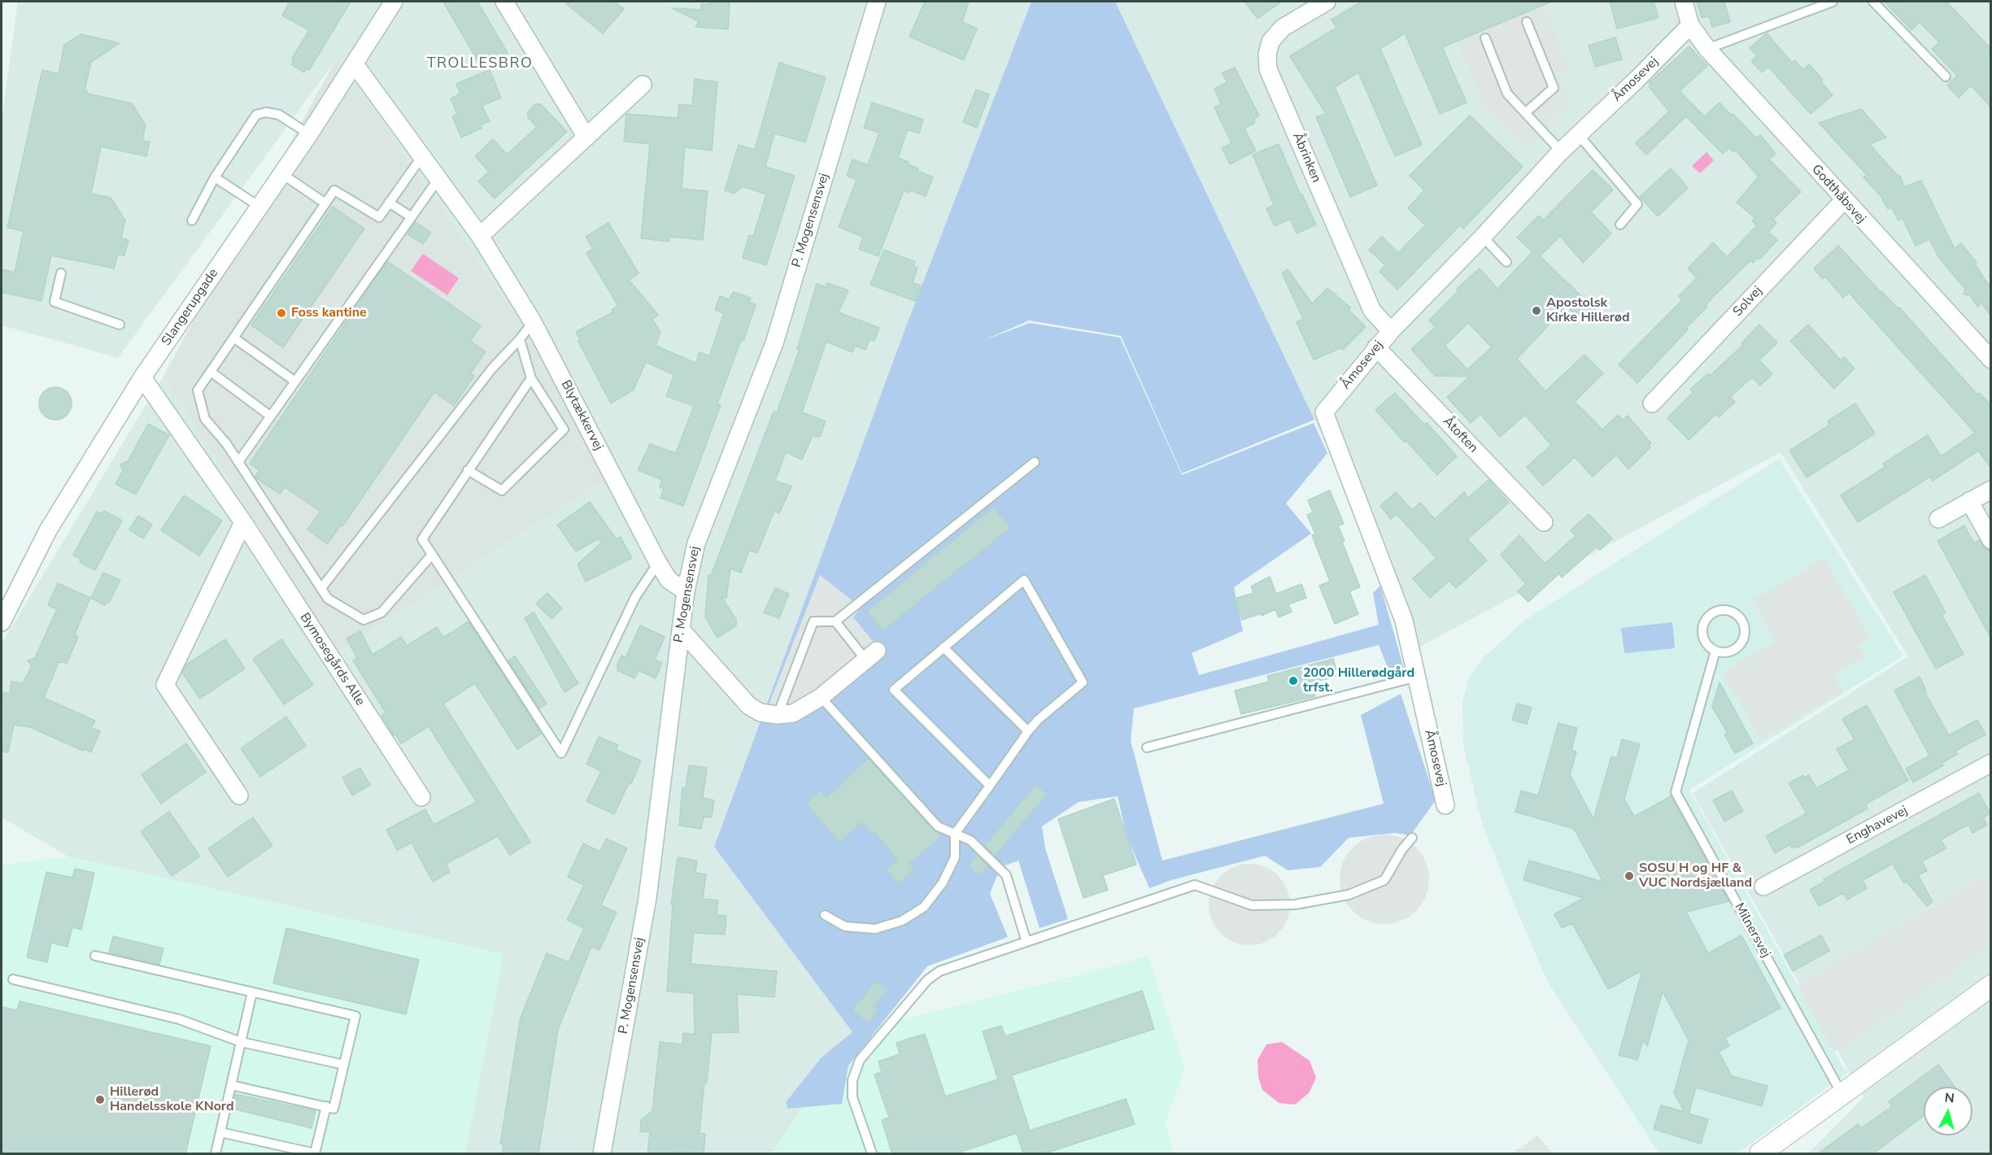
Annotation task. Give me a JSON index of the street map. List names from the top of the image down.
{
  "streets": {
    "street": [
      "Åmosevej",
      "Åbrinken",
      "Godthåbsvej",
      "P. Mogensensvej",
      "Solvej",
      "Slangerupgade",
      "Blytækkervej",
      "Åtoften",
      "Bymosegårds Alle",
      "Enghavevej"
    ],
    "lane": ["Milnersvej"]
  },
  "crossings": [
    ["Åmosevej", "Åbrinken"],
    ["Åmosevej", "Godthåbsvej"],
    ["Åmosevej", "Åtoften"],
    ["Godthåbsvej", "Solvej"],
    ["P. Mogensensvej", "Blytækkervej"],
    ["Slangerupgade", "Blytækkervej"],
    ["Slangerupgade", "Bymosegårds Alle"]
  ],
  "districts": ["TROLLESBRO"],
  "places": [
    "Apostolsk Kirke Hillerød",
    "Foss kantine",
    "2000 Hillerødgård trfst.",
    "SOSU H og HF & VUC Nordsjælland",
    "Hillerød Handelsskole KNord"
  ],
  "north": "top"
}
